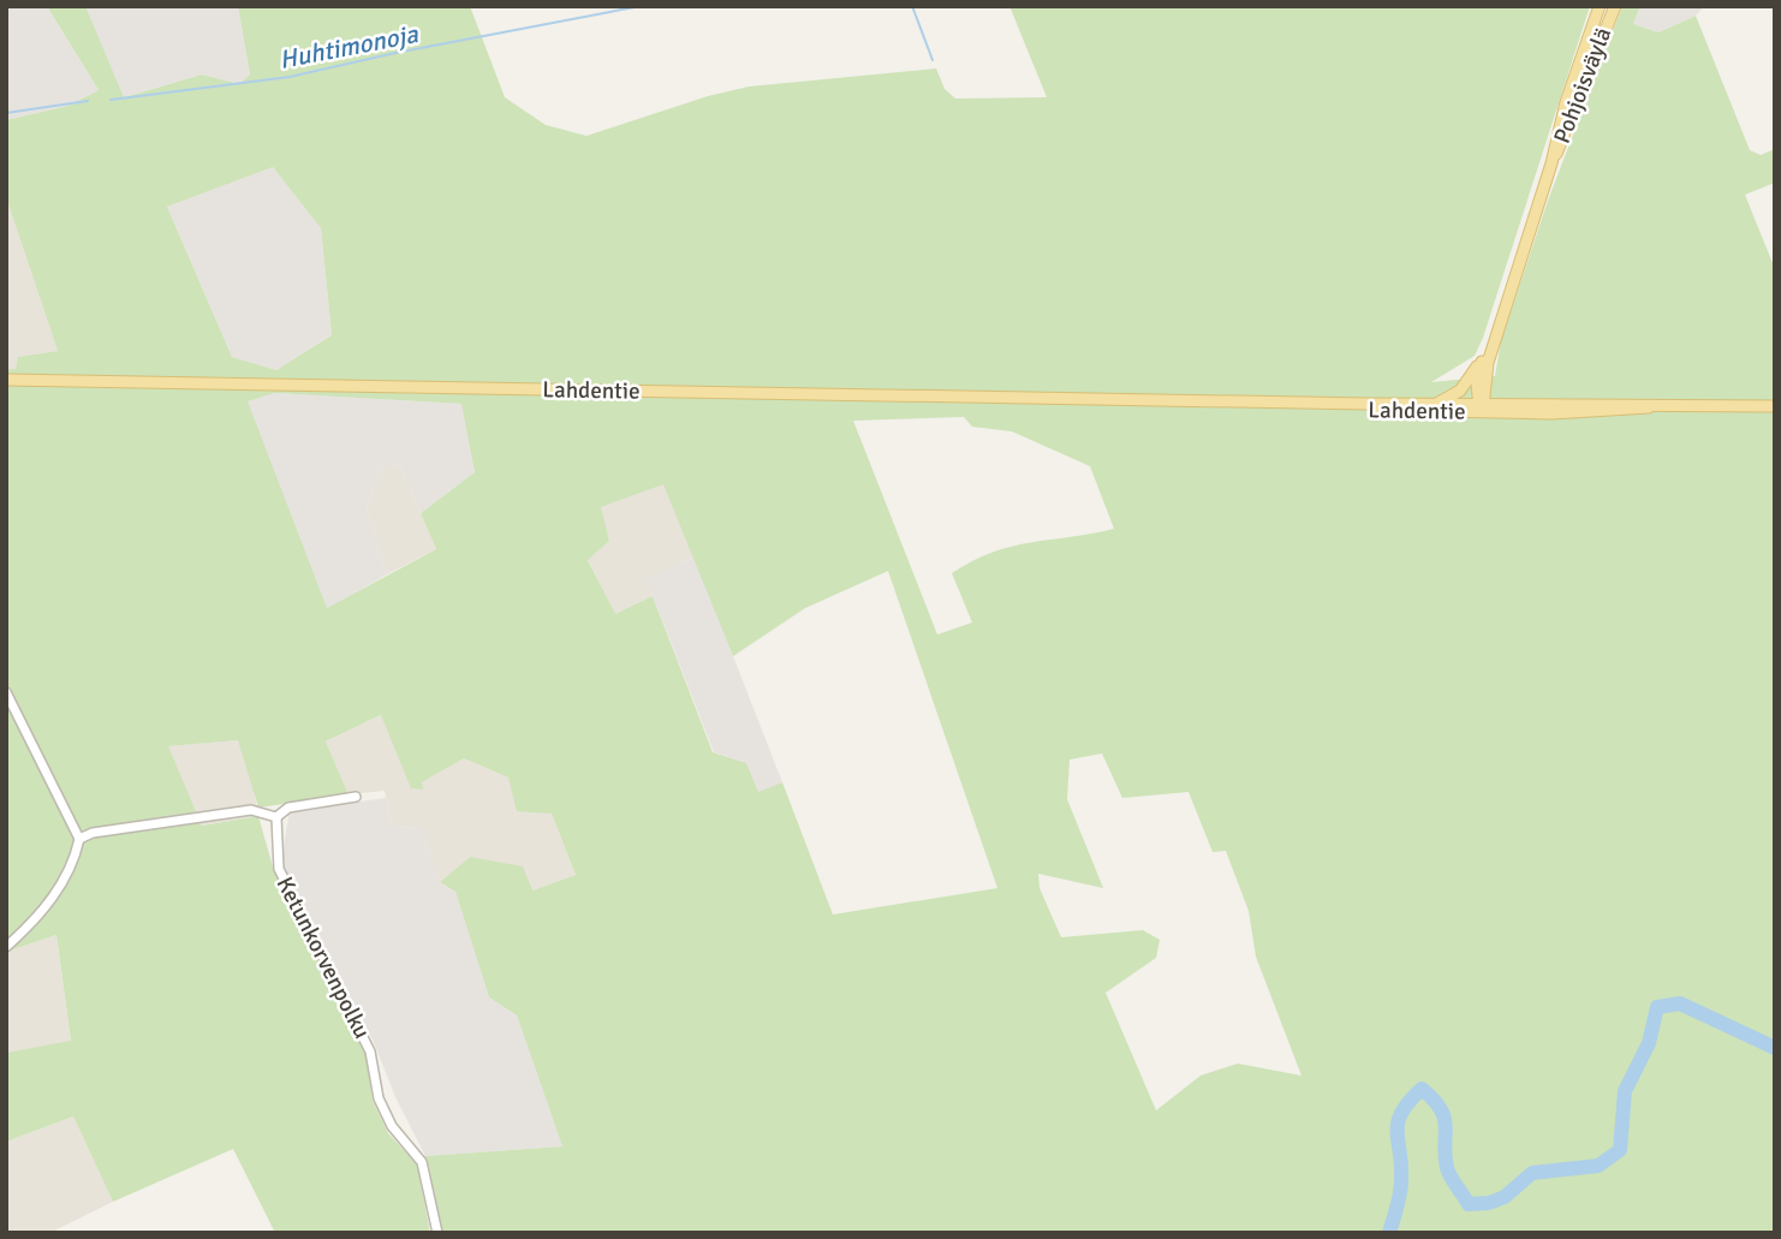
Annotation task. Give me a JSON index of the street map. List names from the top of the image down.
{
  "streets": {
    "main road": ["Pohjoisväylä", "Lahdentie"],
    "street": ["Ketunkorvenpolku"]
  },
  "crossings": [
    ["Pohjoisväylä", "Lahdentie"]
  ],
  "water": ["Huhtimonoja"]
}
